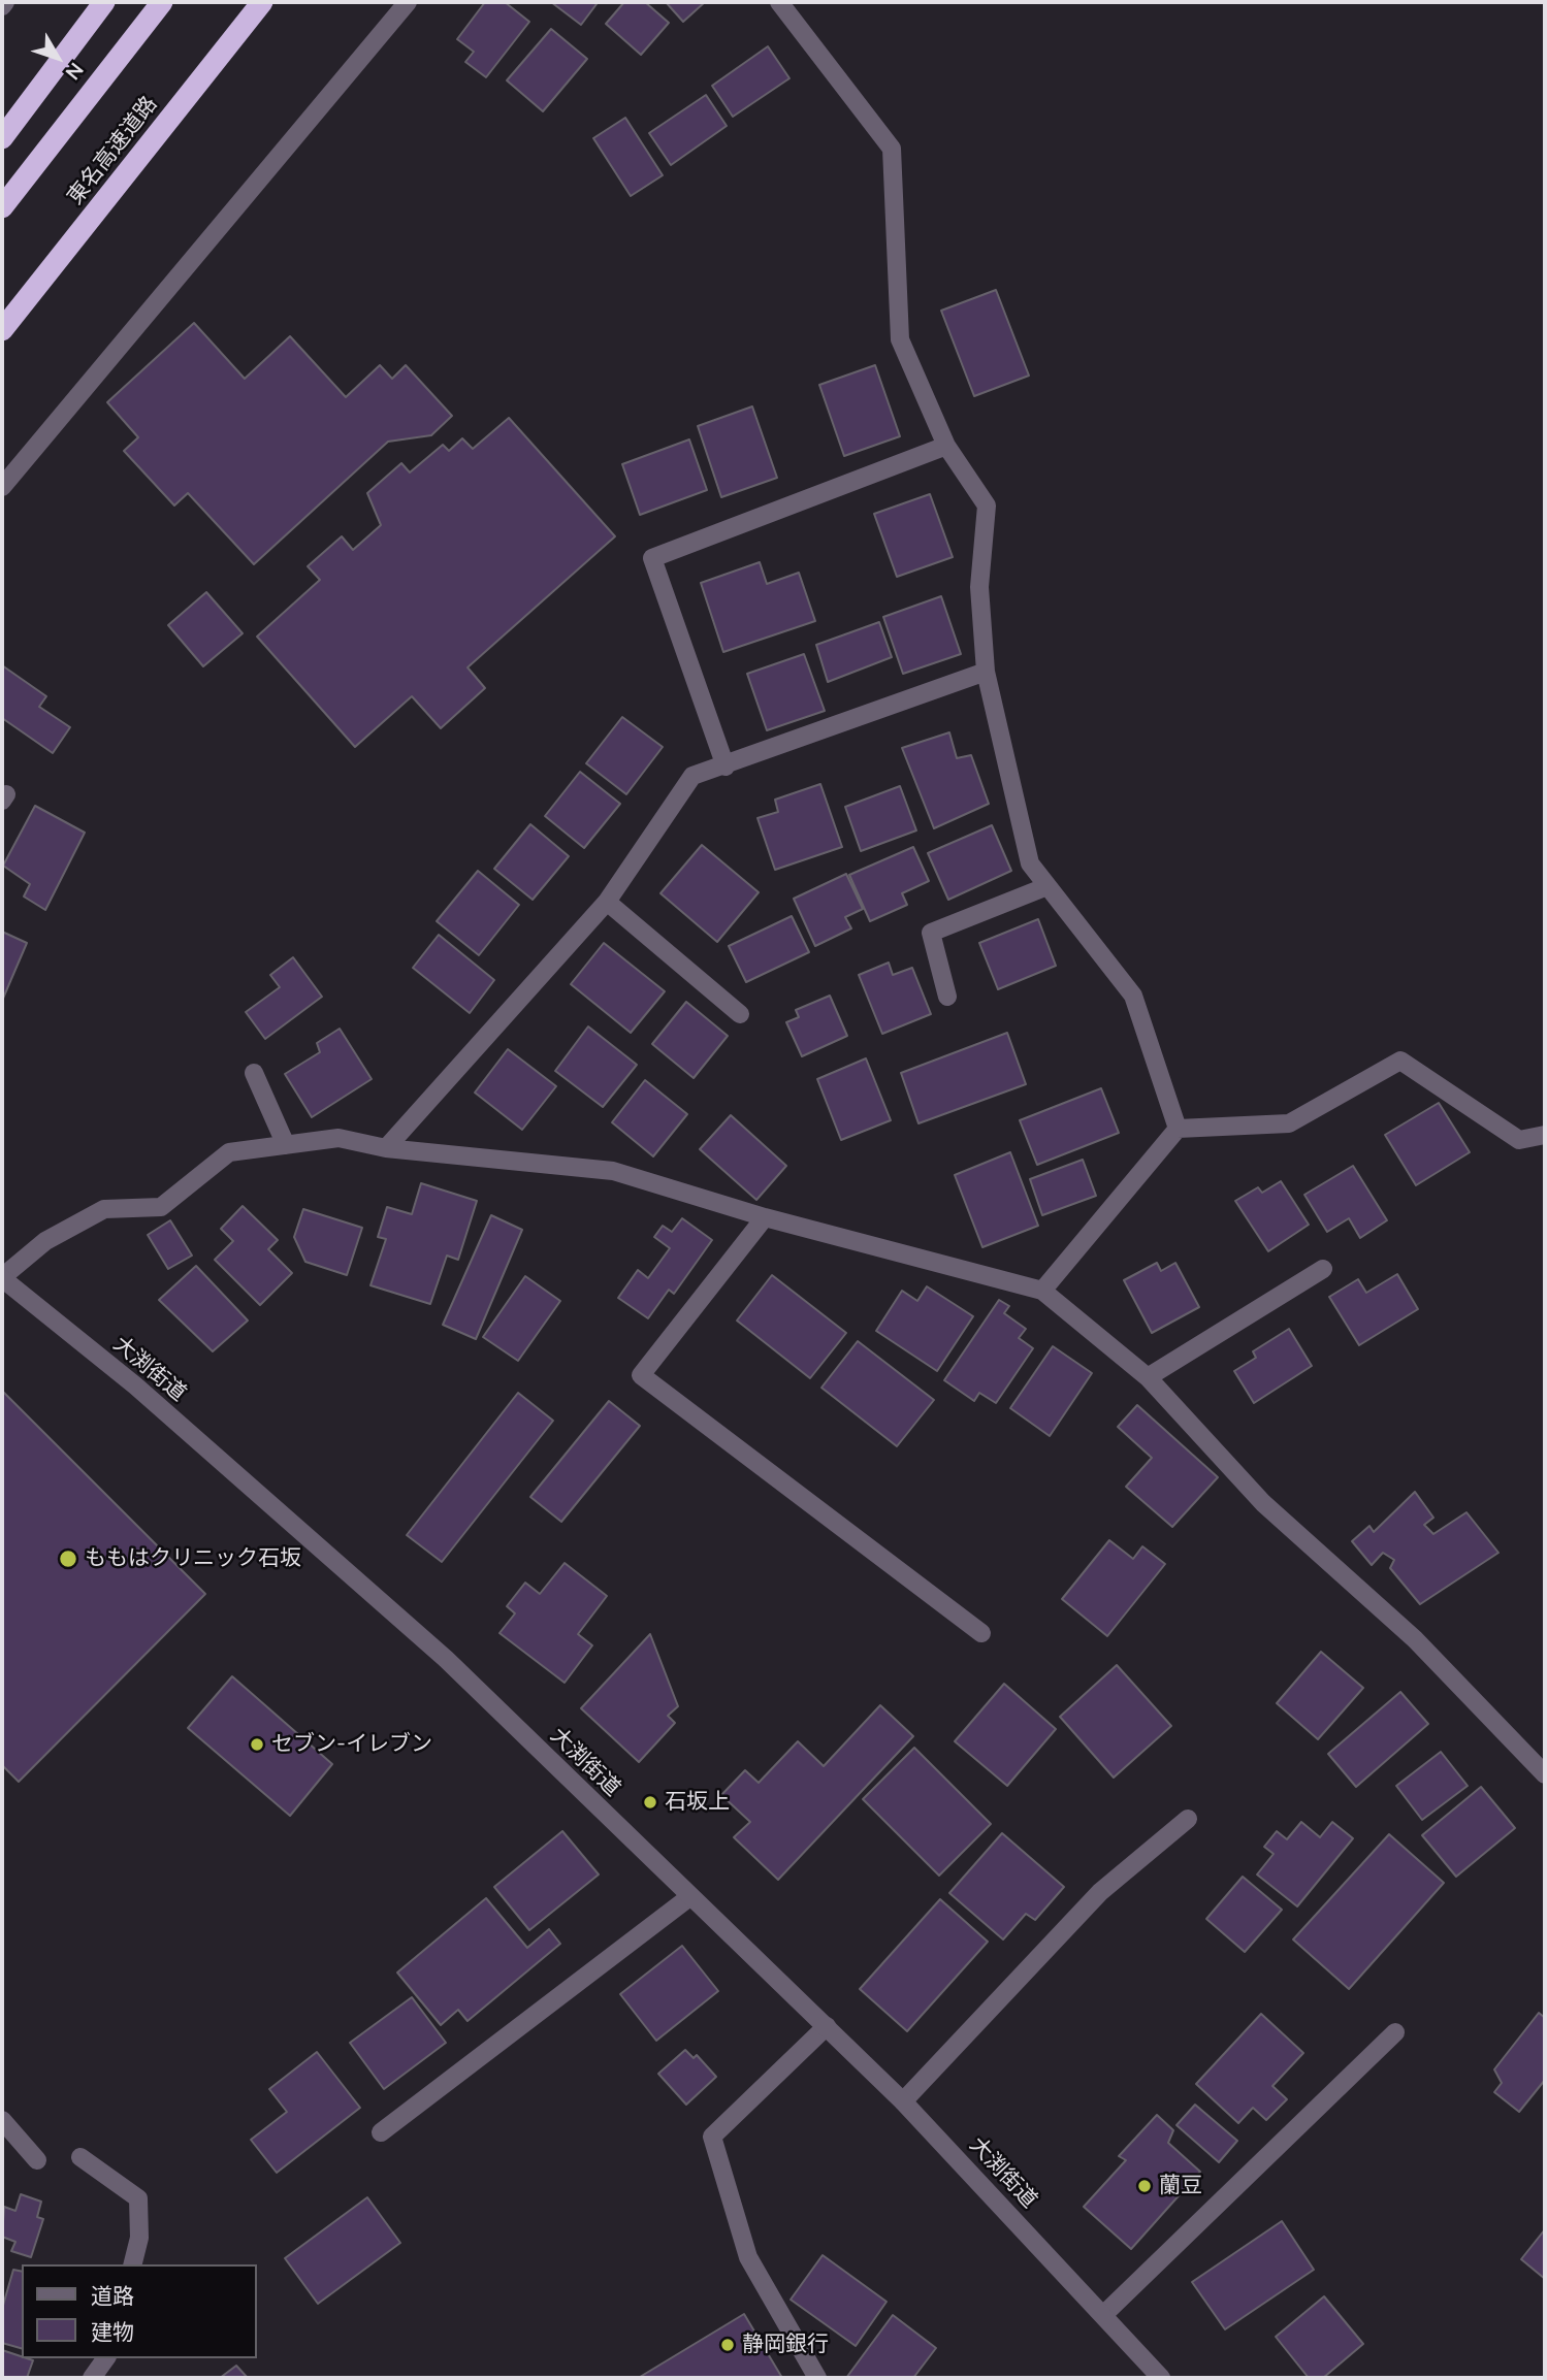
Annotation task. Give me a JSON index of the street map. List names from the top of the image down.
{
  "streets": {
    "highway": ["東名高速道路"],
    "street": ["大渕街道"]
  },
  "places": [
    "ももはクリニック石坂",
    "セブン-イレブン",
    "石坂上",
    "蘭豆",
    "静岡銀行"
  ],
  "legend": ["道路", "建物"],
  "north": "bottom right"
}
